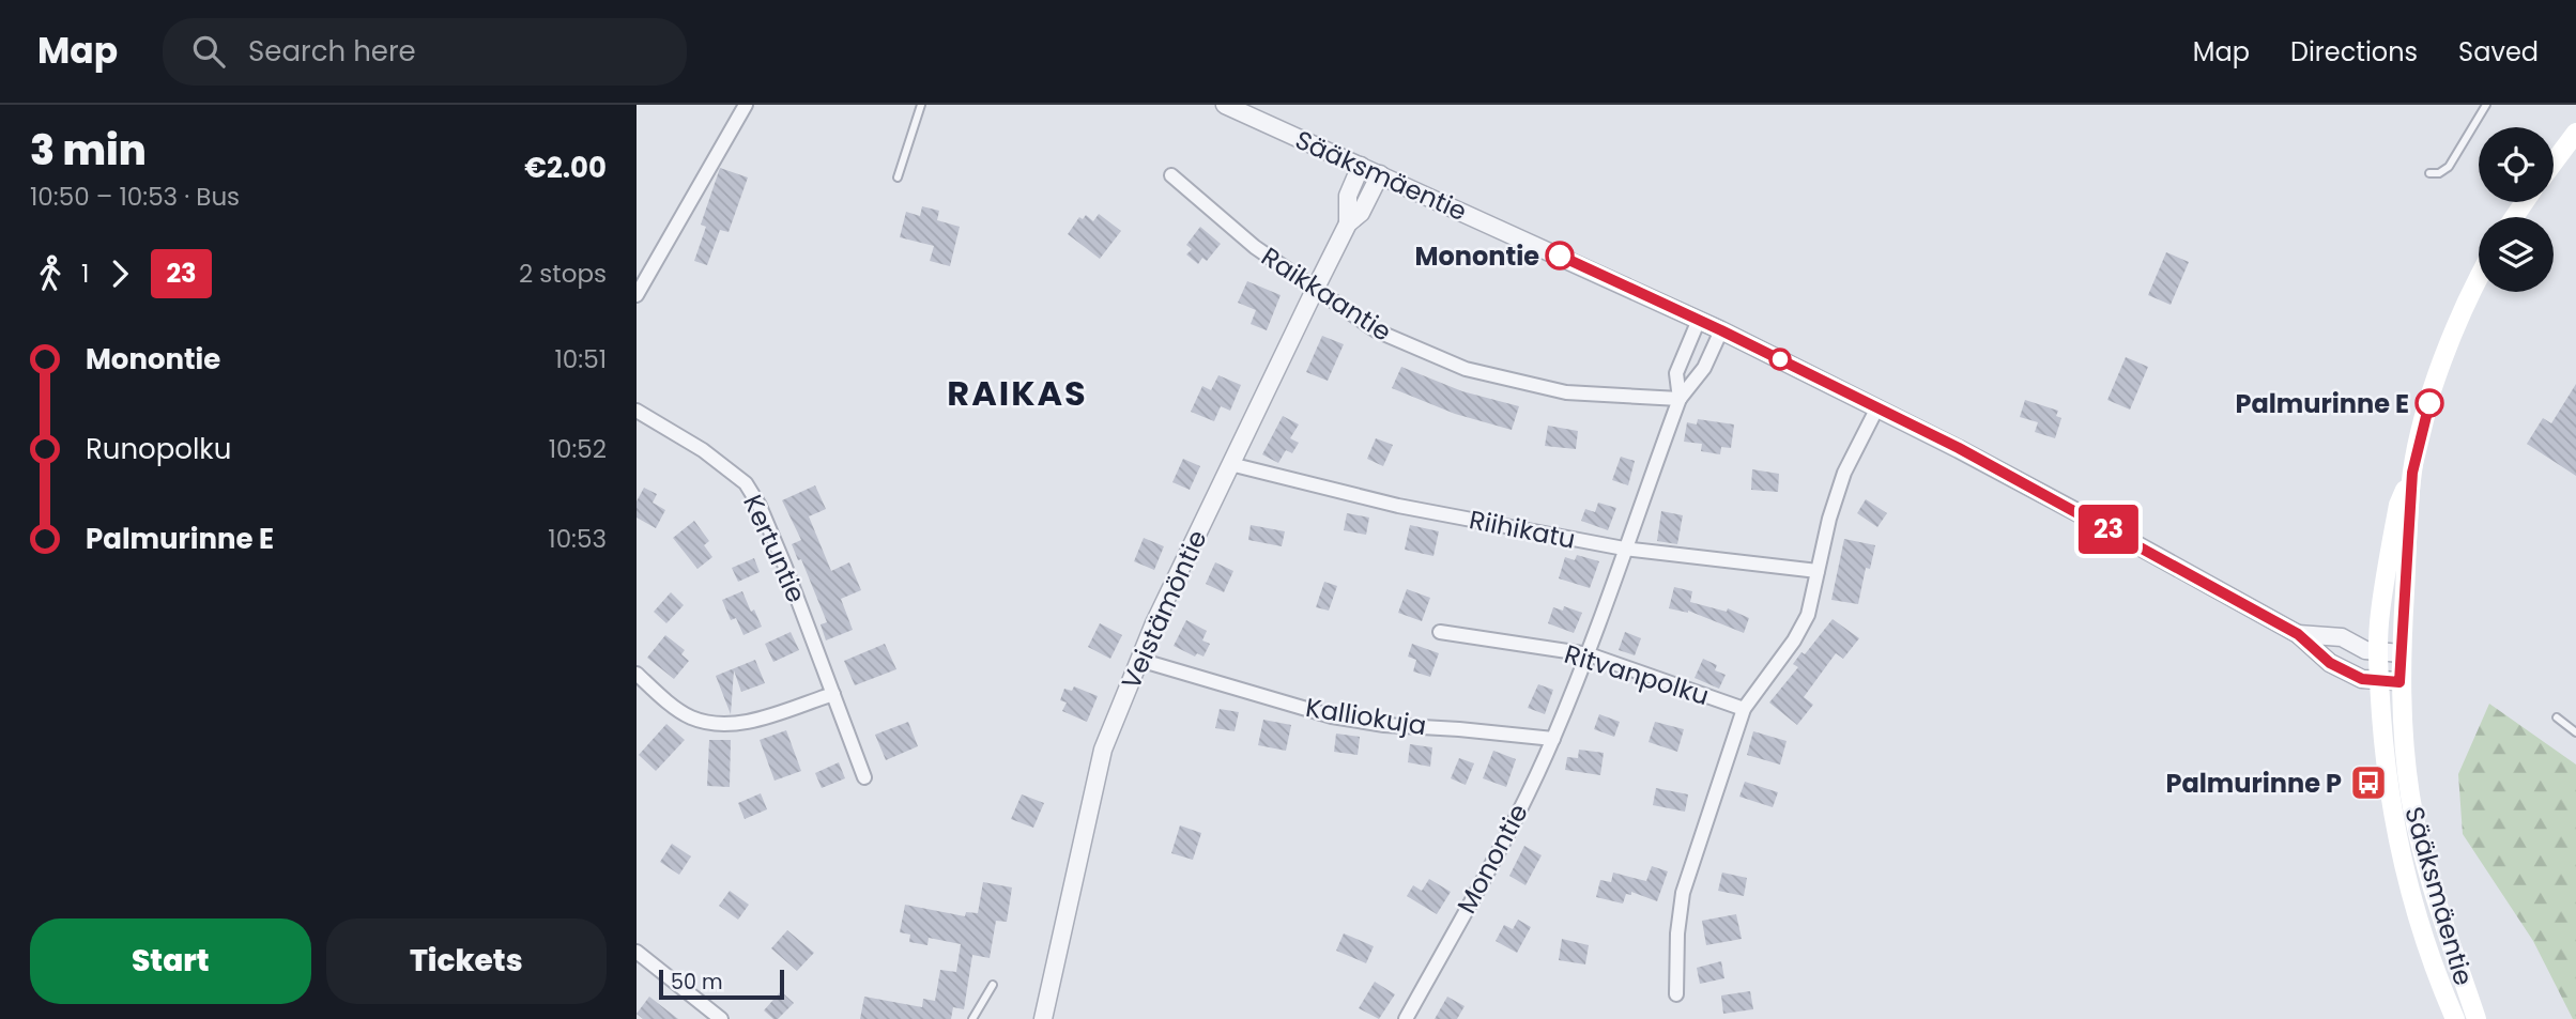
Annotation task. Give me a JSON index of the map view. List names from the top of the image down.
{
  "streets": {
    "main road": ["Sääksmäentie"],
    "street": [
      "Raikkaantie",
      "Riihikatu",
      "Kertuntie",
      "Veistämöntie",
      "Ritvanpolku",
      "Kalliokuja",
      "Monontie"
    ]
  },
  "crossings": [
    ["Sääksmäentie", "Veistämöntie"],
    ["Sääksmäentie", "Monontie"],
    ["Raikkaantie", "Veistämöntie"],
    ["Raikkaantie", "Monontie"],
    ["Riihikatu", "Veistämöntie"],
    ["Riihikatu", "Monontie"],
    ["Veistämöntie", "Kalliokuja"],
    ["Ritvanpolku", "Monontie"],
    ["Kalliokuja", "Monontie"]
  ],
  "districts": ["RAIKAS"],
  "places": {
    "other": ["Monontie", "Palmurinne E"],
    "bus stop": ["Palmurinne P"]
  },
  "lines": ["bus line 23"],
  "scale_bar": "50 m",
  "page": {
    "header": "Map",
    "search": "Search here",
    "nav": ["Map", "Directions", "Saved"],
    "heading": ["3 min", "10:50 – 10:53 · Bus", "€2.00"],
    "on_map": "23",
    "legs": ["1", "23", "2 stops"],
    "list": [
      {
        "name": "Monontie",
        "value": "10:51"
      },
      {
        "name": "Runopolku",
        "value": "10:52"
      },
      {
        "name": "Palmurinne E",
        "value": "10:53"
      }
    ],
    "buttons": ["Start", "Tickets"],
    "scale": "50 m"
  }
}
